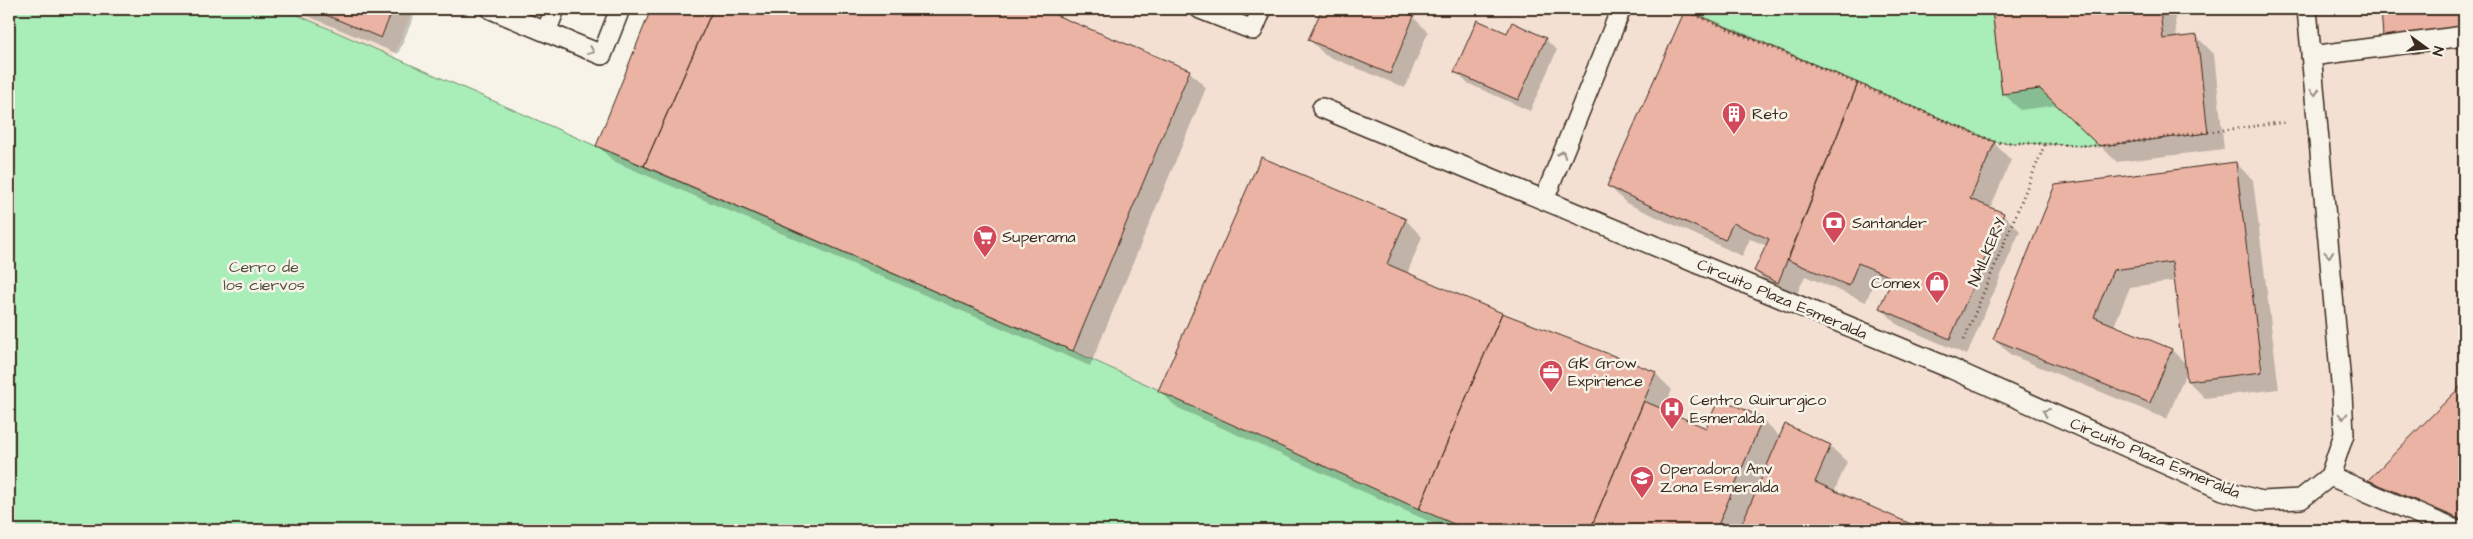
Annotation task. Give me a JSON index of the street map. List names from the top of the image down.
{
  "streets": {
    "lane": ["Circuito Plaza Esmeralda"],
    "path": ["NAILKERY"]
  },
  "crossings": [
    ["NAILKERY", "Circuito Plaza Esmeralda"]
  ],
  "one_way": ["Circuito Plaza Esmeralda"],
  "parks": ["Cerro de los ciervos"],
  "places": {
    "building": ["Reto"],
    "bank": ["Santander"],
    "supermarket": ["Superama"],
    "shop": ["Comex"],
    "office": ["GK Grow Expirience"],
    "hospital": ["Centro Quirurgico Esmeralda"],
    "school or university": ["Operadora Anv Zona Esmeralda"]
  },
  "north": "right"
}
